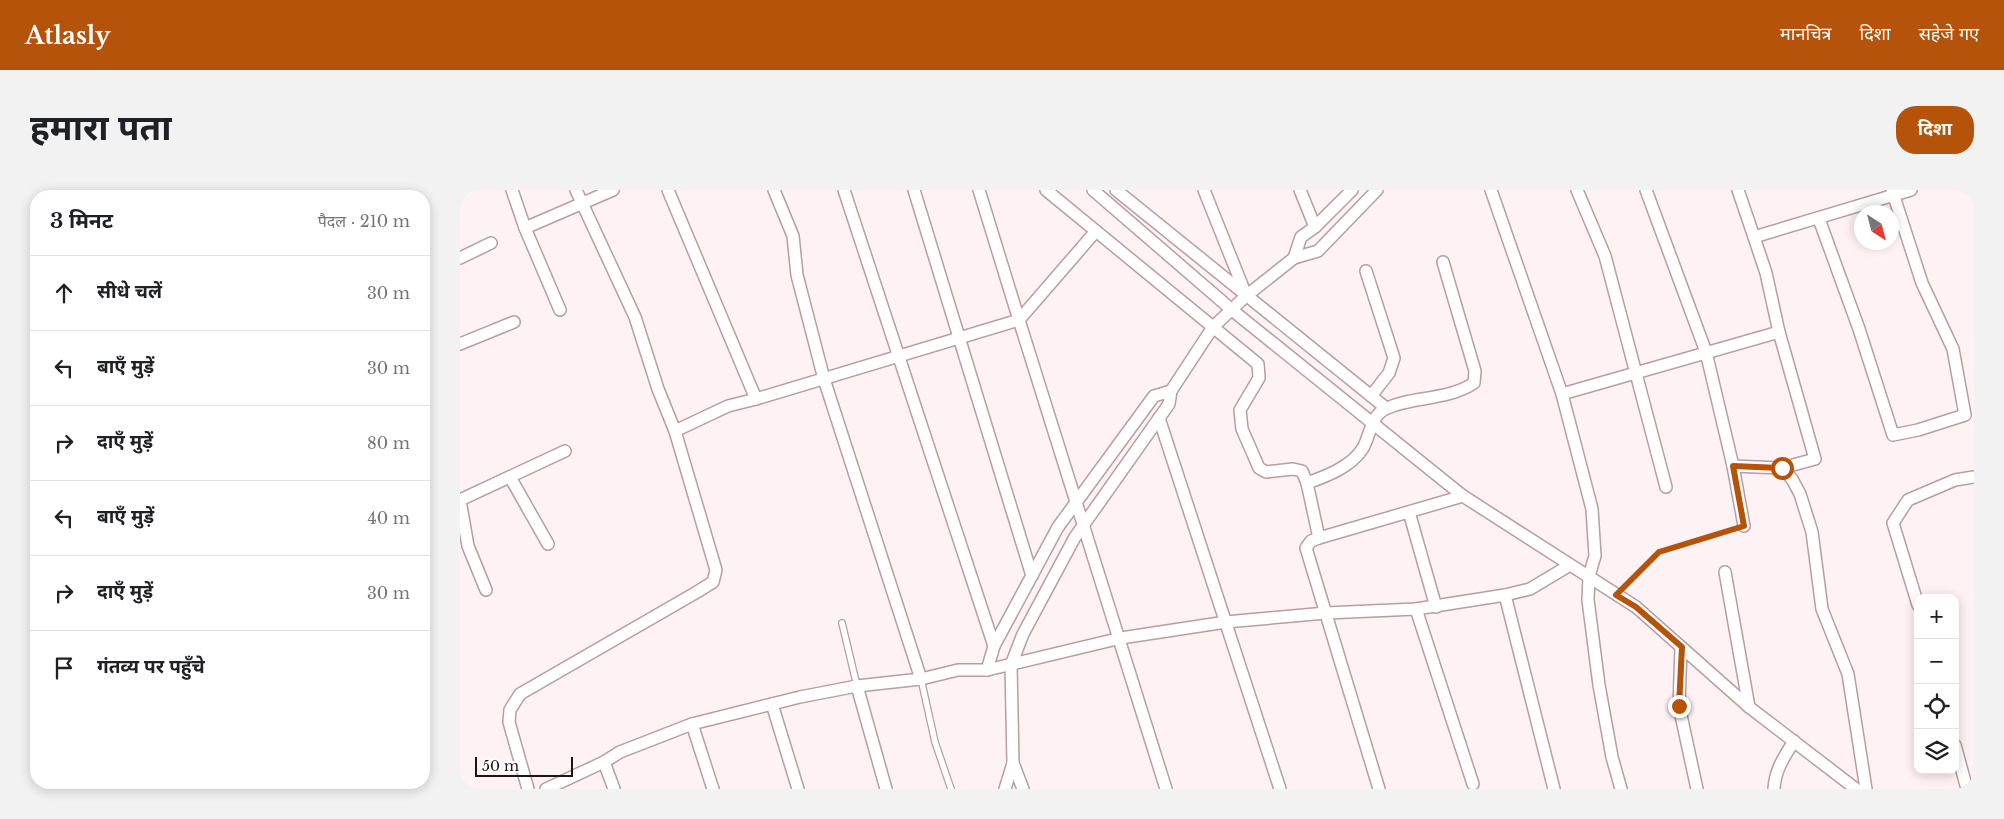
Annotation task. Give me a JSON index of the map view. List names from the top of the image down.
{
  "scale_bar": "50 m",
  "north": "bottom right",
  "page": {
    "header": "Atlasly",
    "nav": ["मानचित्र", "दिशा", "सहेजे गए"],
    "title": "हमारा पता",
    "buttons": "दिशा",
    "heading": ["3 मिनट", "पैदल · 210 m"],
    "list": [
      ["सीधे चलें", "30 m"],
      ["बाएँ मुड़ें", "30 m"],
      ["दाएँ मुड़ें", "80 m"],
      ["बाएँ मुड़ें", "40 m"],
      ["दाएँ मुड़ें", "30 m"],
      "गंतव्य पर पहुँचे"
    ],
    "map_buttons": ["+", "−"],
    "scale": "50 m"
  }
}
